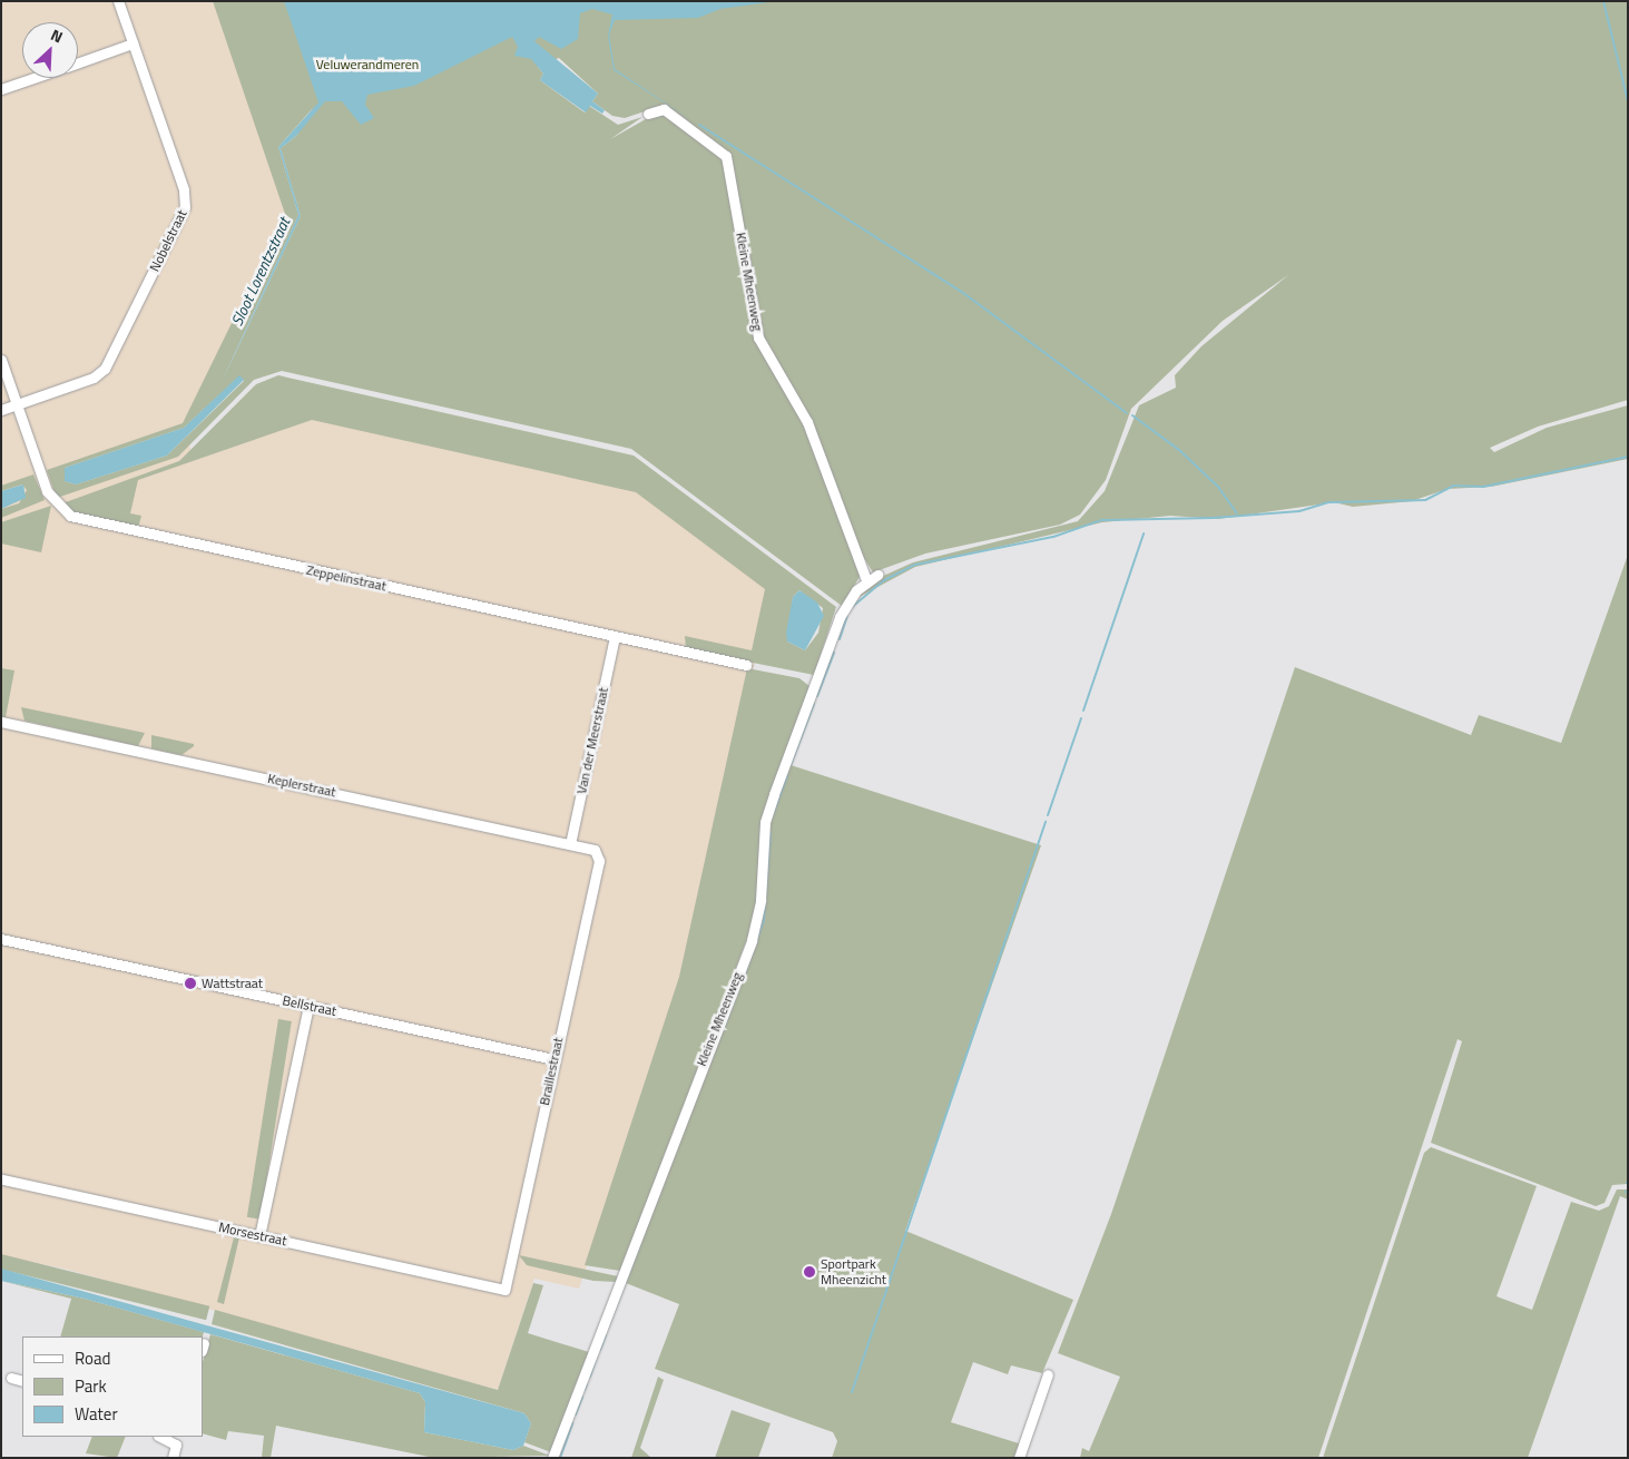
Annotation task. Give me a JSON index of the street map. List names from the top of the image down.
{
  "streets": {
    "street": [
      "Nobelstraat",
      "Kleine Mheenweg",
      "Zeppelinstraat",
      "Van der Meerstraat",
      "Keplerstraat",
      "Bellstraat",
      "Braillestraat",
      "Morsestraat"
    ]
  },
  "crossings": [
    ["Nobelstraat", "Zeppelinstraat"],
    ["Zeppelinstraat", "Van der Meerstraat"],
    ["Van der Meerstraat", "Keplerstraat"],
    ["Keplerstraat", "Braillestraat"],
    ["Bellstraat", "Braillestraat"],
    ["Braillestraat", "Morsestraat"]
  ],
  "water": ["Sloot Lorentzstraat"],
  "parks": ["Veluwerandmeren"],
  "places": ["Wattstraat", "Sportpark Mheenzicht"],
  "legend": ["Road", "Park", "Water"],
  "north": "top right"
}
